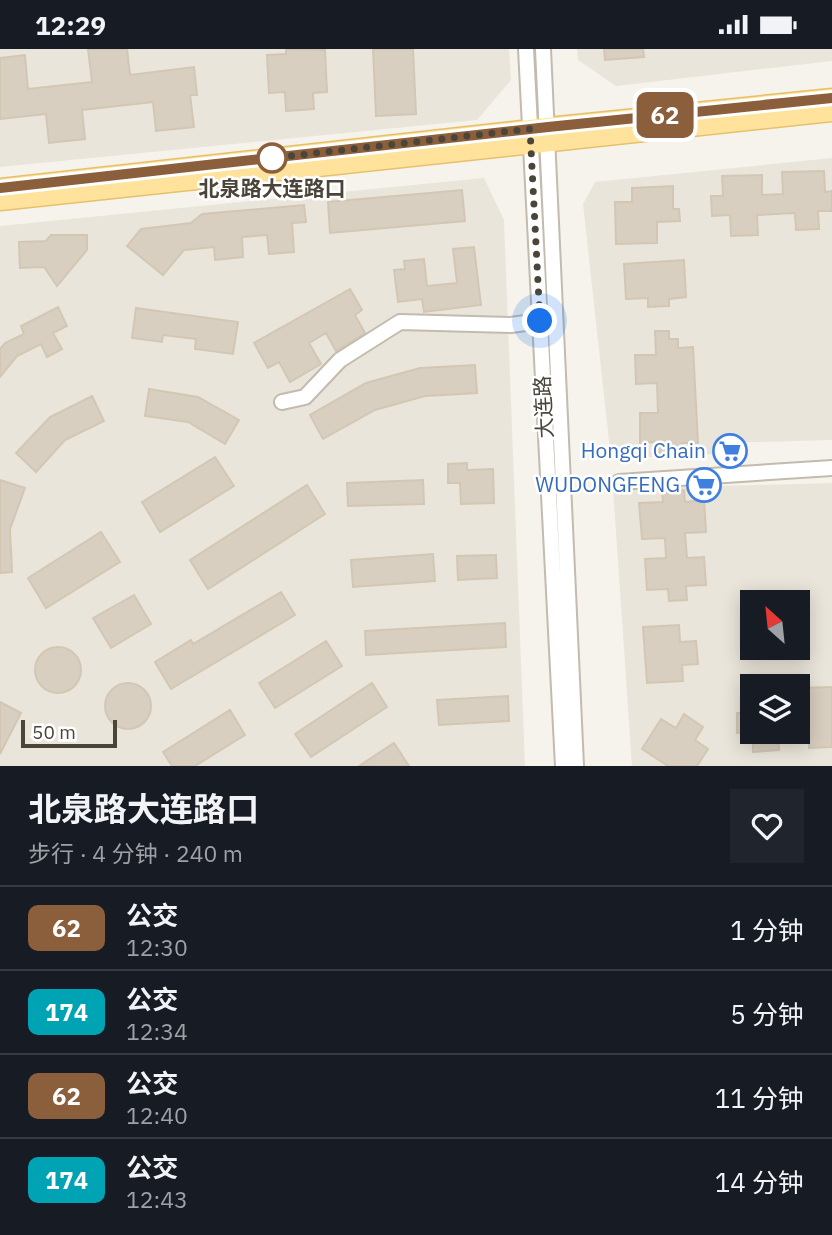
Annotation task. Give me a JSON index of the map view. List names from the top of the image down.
{
  "streets": {
    "street": ["大连路"]
  },
  "places": {
    "other": ["北泉路大连路口"],
    "supermarket": ["Hongqi Chain", "WUDONGFENG"]
  },
  "lines": ["bus line 62"],
  "scale_bar": "50 m",
  "north": "top left",
  "page": {
    "status": "12:29",
    "on_map": "62",
    "scale": "50 m",
    "heading": ["北泉路大连路口", "步行 · 4 分钟 · 240 m"],
    "list": [
      {
        "mark": "62",
        "name": "公交",
        "note": "12:30",
        "value": "1 分钟"
      },
      {
        "mark": "174",
        "name": "公交",
        "note": "12:34",
        "value": "5 分钟"
      },
      {
        "mark": "62",
        "name": "公交",
        "note": "12:40",
        "value": "11 分钟"
      },
      {
        "mark": "174",
        "name": "公交",
        "note": "12:43",
        "value": "14 分钟"
      }
    ]
  }
}
